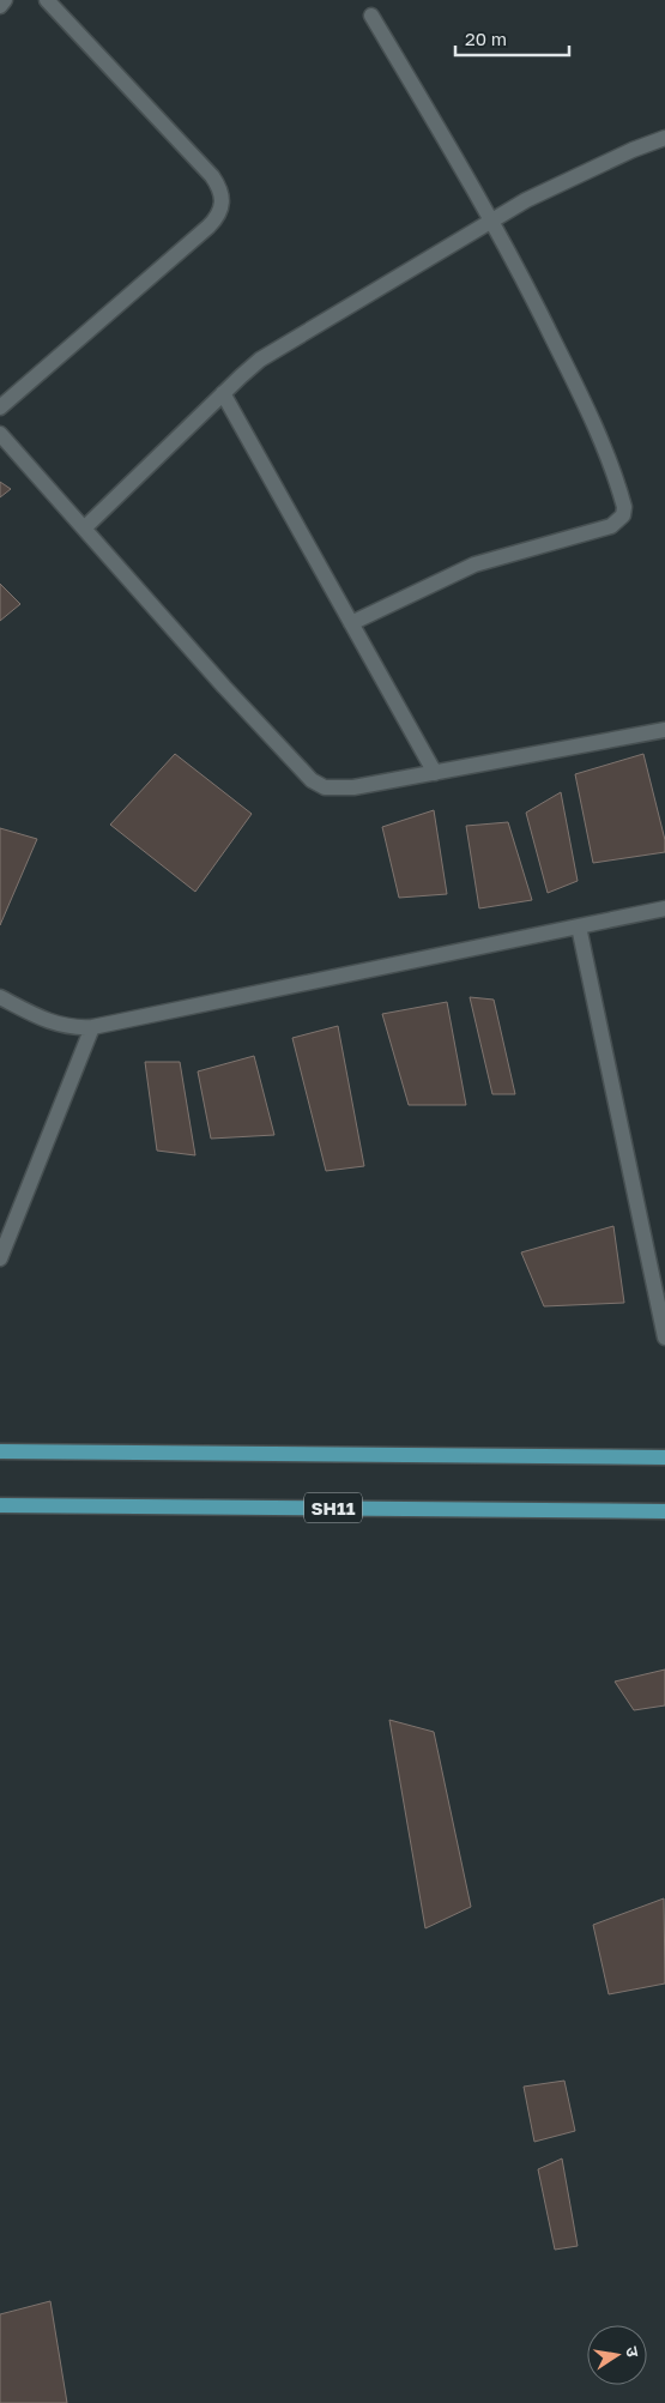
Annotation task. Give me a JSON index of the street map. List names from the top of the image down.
{
  "streets": {
    "main road": ["SH11"]
  },
  "scale_bar": "20 m",
  "north": "right"
}
